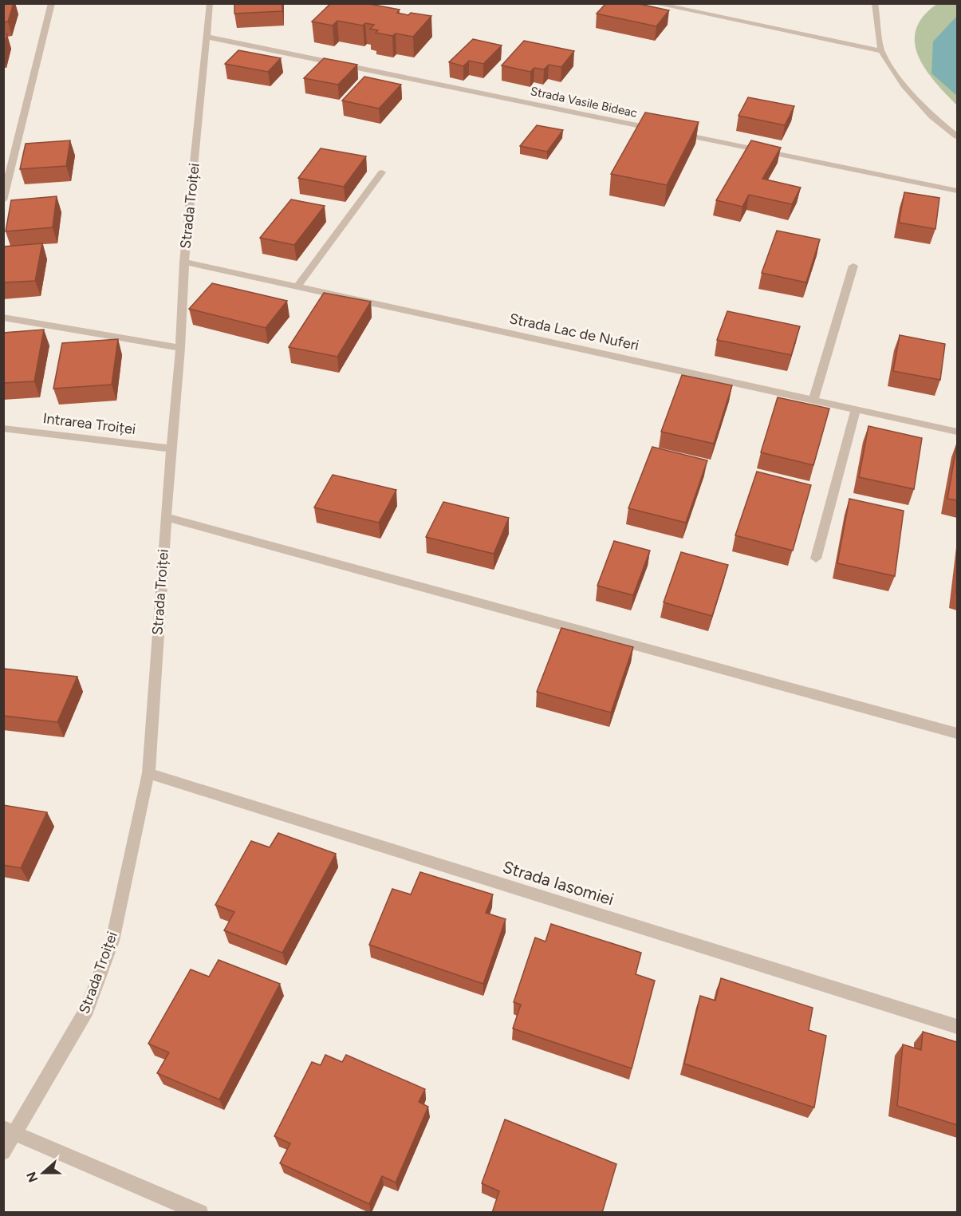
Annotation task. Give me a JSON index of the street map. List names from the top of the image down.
{
  "streets": {
    "street": [
      "Strada Vasile Bideac",
      "Strada Troiței",
      "Strada Lac de Nuferi",
      "Intrarea Troiței",
      "Strada Iasomiei"
    ]
  },
  "crossings": [
    ["Strada Vasile Bideac", "Strada Troiței"],
    ["Strada Troiței", "Strada Lac de Nuferi"],
    ["Strada Troiței", "Intrarea Troiței"],
    ["Strada Troiței", "Strada Iasomiei"]
  ],
  "north": "left"
}
